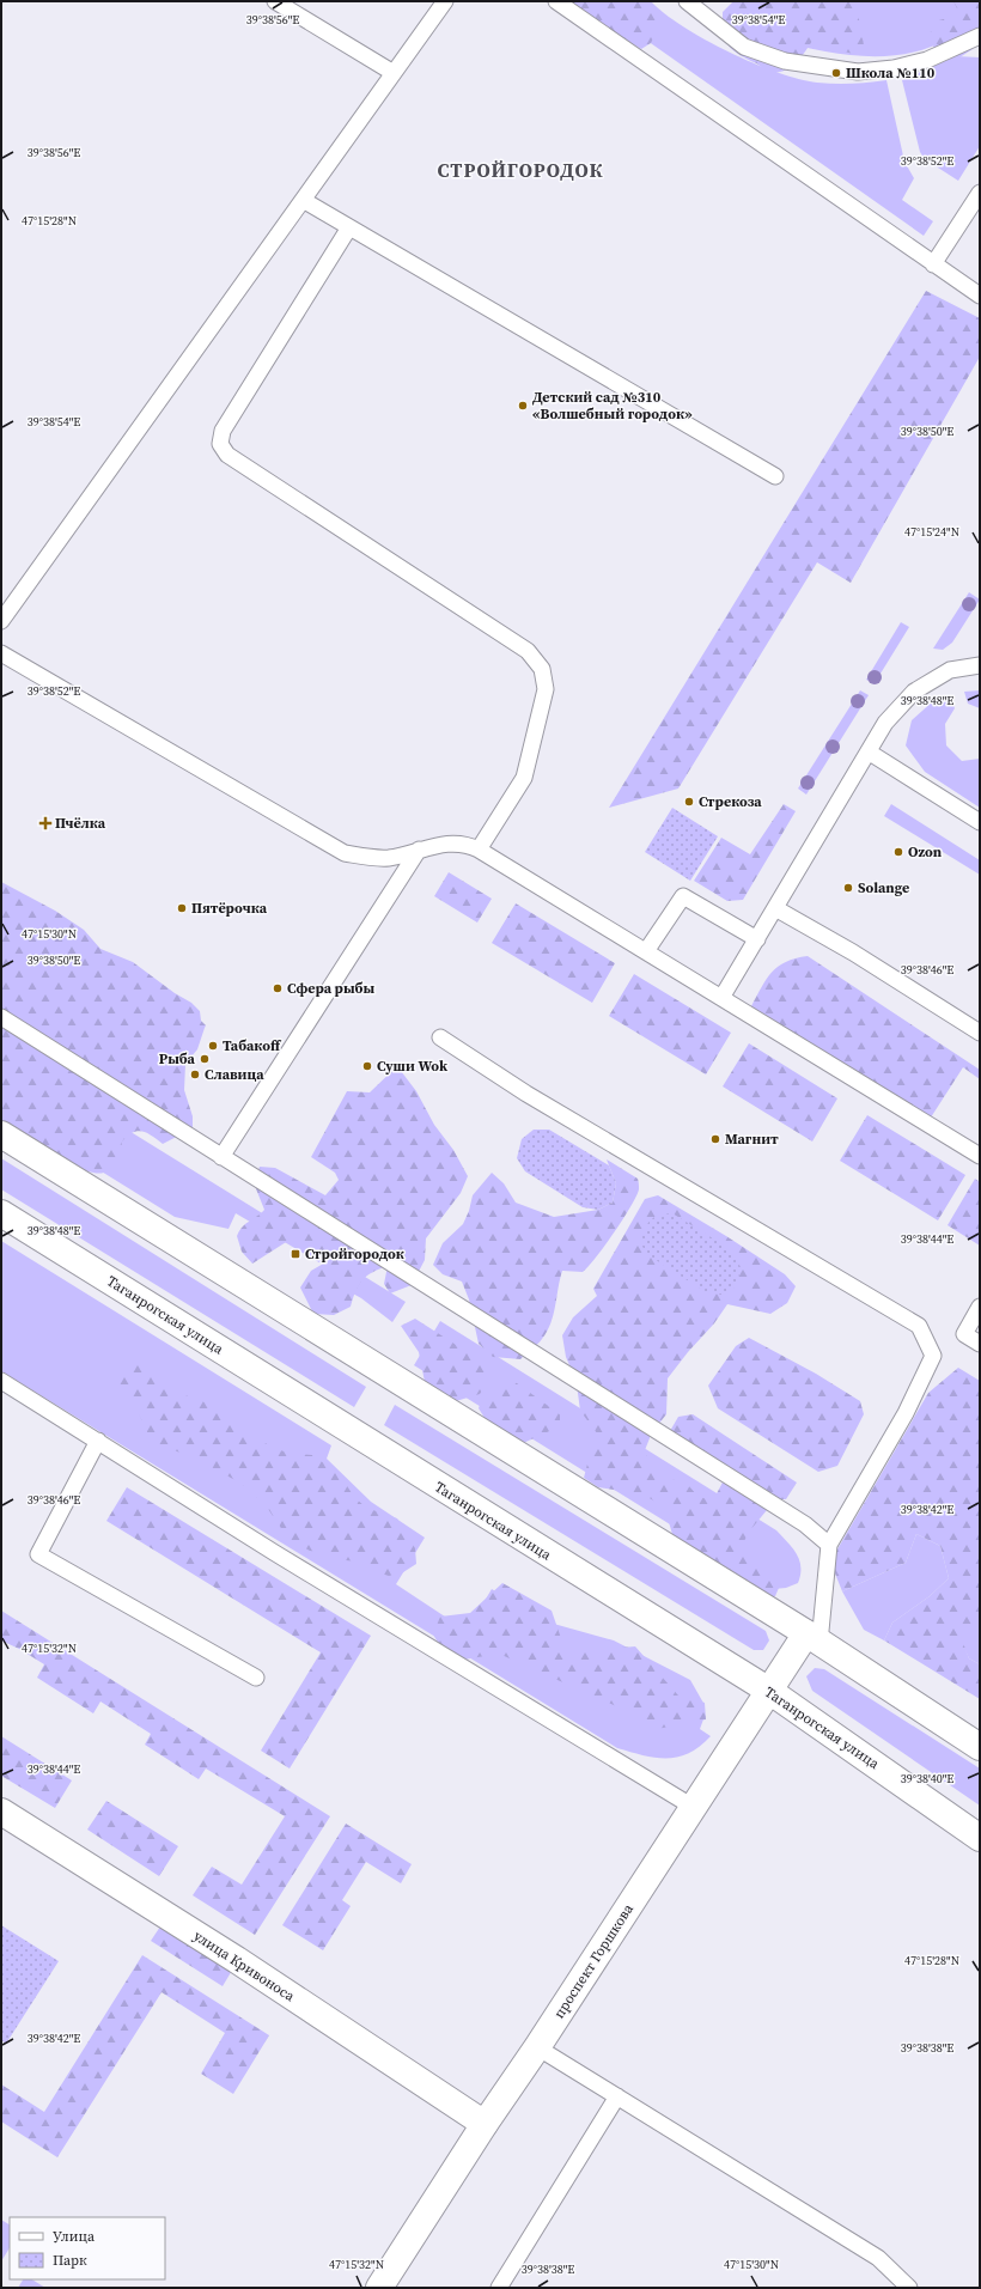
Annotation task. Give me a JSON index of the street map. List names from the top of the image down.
{
  "streets": {
    "main road": ["Таганрогская улица", "проспект Горшкова", "улица Кривоноса"]
  },
  "crossings": [
    ["Таганрогская улица", "проспект Горшкова"],
    ["проспект Горшкова", "улица Кривоноса"]
  ],
  "districts": ["СТРОЙГОРОДОК"],
  "places": {
    "other": [
      "Школа №110",
      "Детский сад №310 «Волшебный городок»",
      "Стрекоза",
      "Ozon",
      "Solange",
      "Пятёрочка",
      "Сфера рыбы",
      "Табакoff",
      "Рыба",
      "Суши Wok",
      "Славица",
      "Магнит"
    ],
    "health": ["Пчёлка"],
    "transit": ["Стройгородок"]
  },
  "legend": ["Улица", "Парк"],
  "coordinates": [
    "39°38'56\"E",
    "39°38'54\"E",
    "39°38'52\"E",
    "47°15'28\"N",
    "39°38'50\"E",
    "47°15'24\"N",
    "39°38'48\"E",
    "47°15'30\"N",
    "39°38'46\"E",
    "39°38'44\"E",
    "39°38'42\"E",
    "47°15'32\"N",
    "39°38'40\"E",
    "39°38'38\"E"
  ]
}
